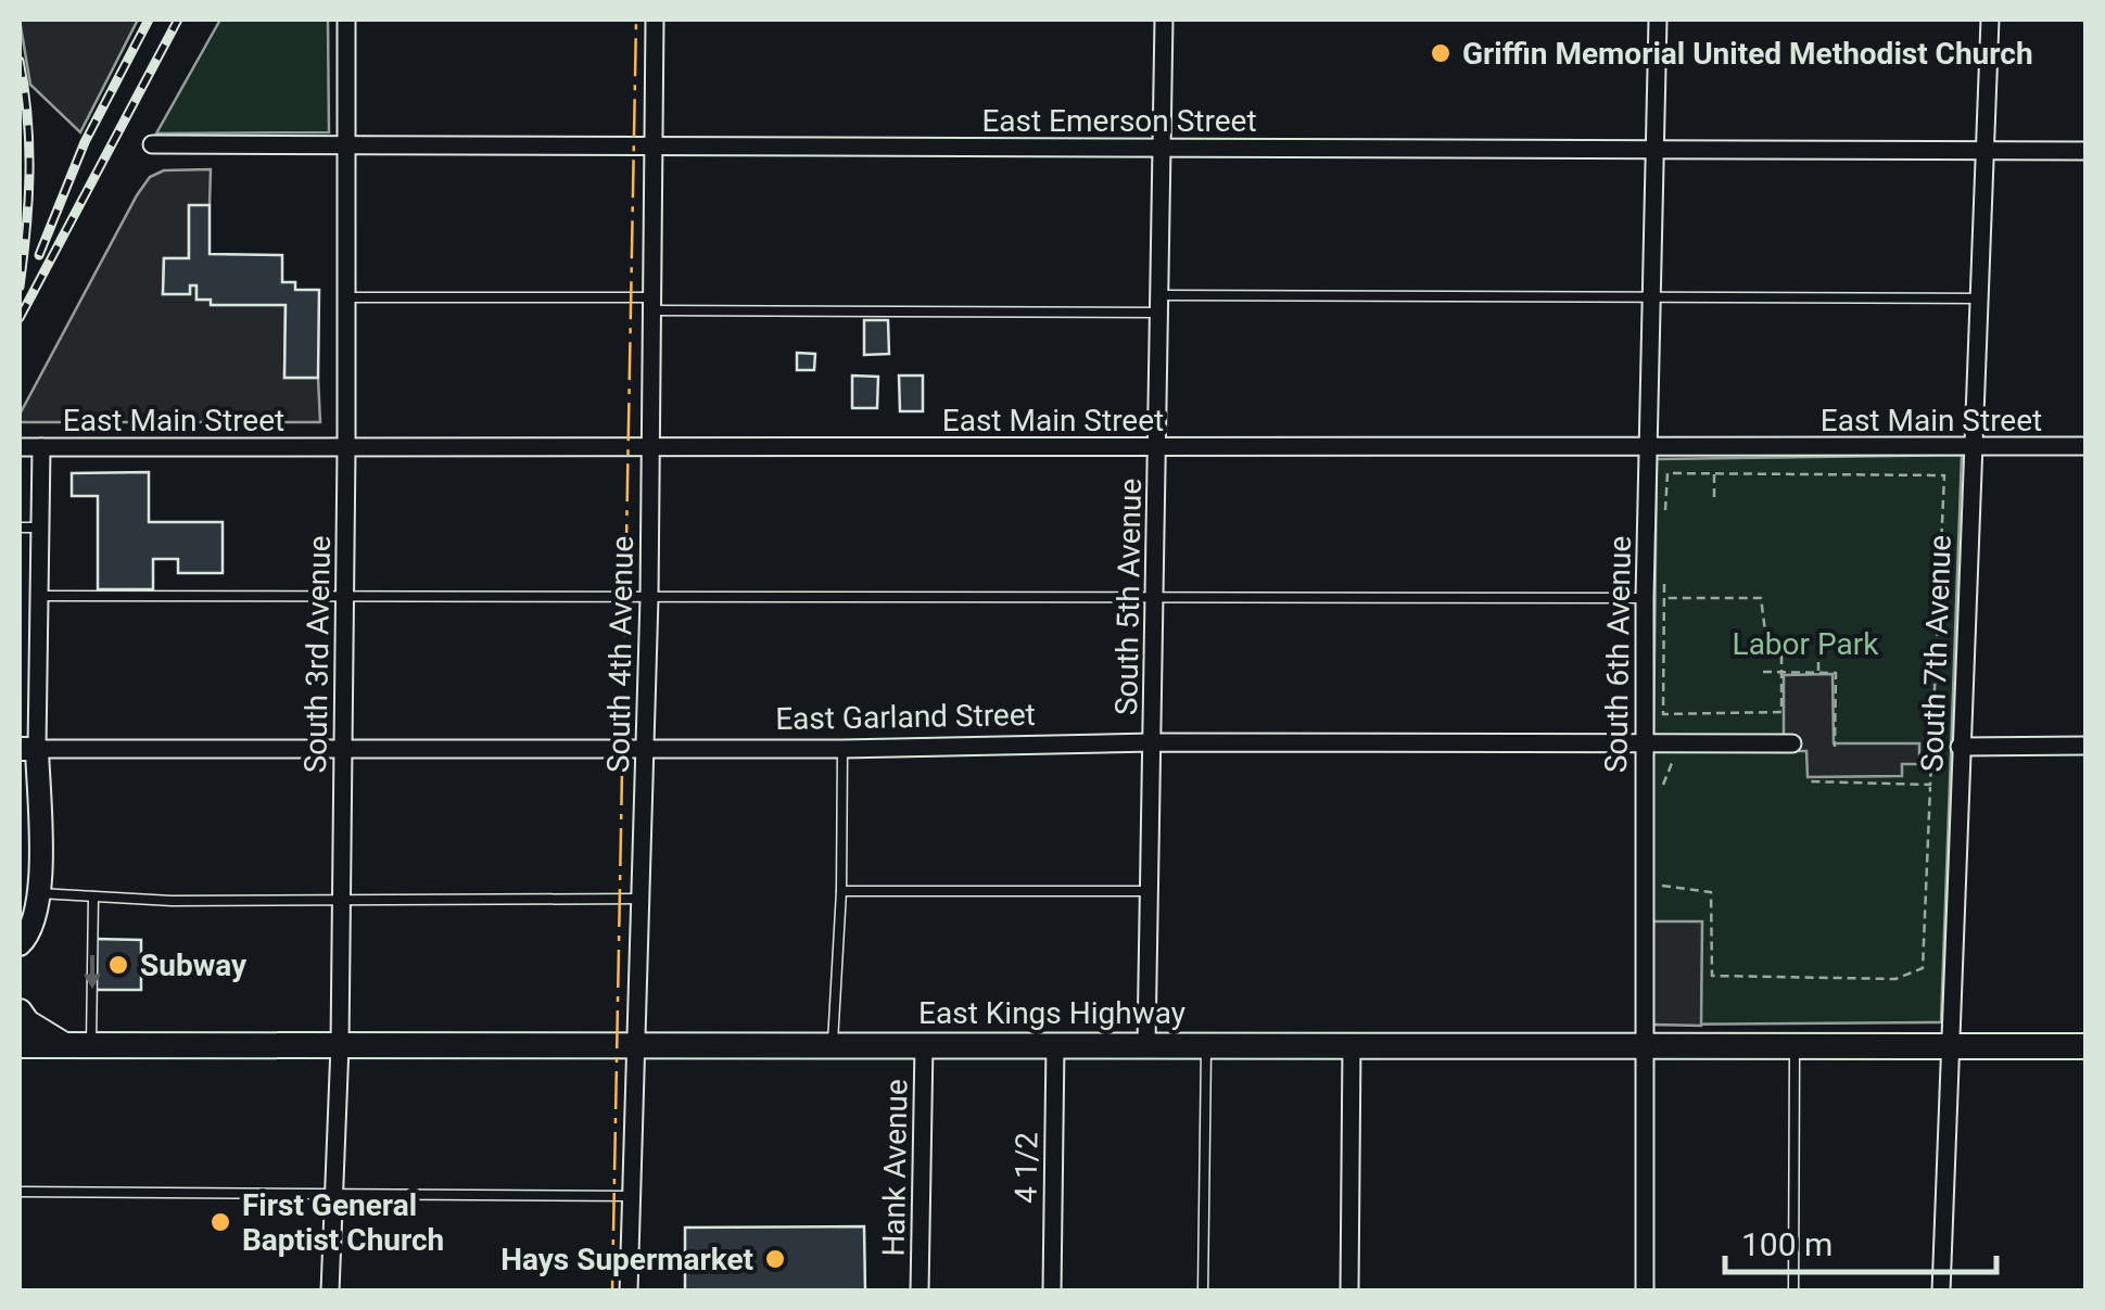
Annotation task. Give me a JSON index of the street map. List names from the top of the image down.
{
  "streets": {
    "main road": ["East Kings Highway"],
    "street": [
      "East Emerson Street",
      "East Main Street",
      "South 5th Avenue",
      "South 7th Avenue",
      "South 3rd Avenue",
      "South 4th Avenue",
      "South 6th Avenue",
      "East Garland Street",
      "Hank Avenue",
      "4 1/2"
    ]
  },
  "crossings": [
    ["East Emerson Street", "South 5th Avenue"],
    ["East Emerson Street", "South 7th Avenue"],
    ["East Emerson Street", "South 3rd Avenue"],
    ["East Emerson Street", "South 4th Avenue"],
    ["East Emerson Street", "South 6th Avenue"],
    ["East Main Street", "South 5th Avenue"],
    ["East Main Street", "South 7th Avenue"],
    ["East Main Street", "South 3rd Avenue"],
    ["East Main Street", "South 4th Avenue"],
    ["East Main Street", "South 6th Avenue"],
    ["South 5th Avenue", "East Garland Street"],
    ["South 5th Avenue", "East Kings Highway"],
    ["South 7th Avenue", "East Kings Highway"],
    ["South 3rd Avenue", "East Garland Street"],
    ["South 3rd Avenue", "East Kings Highway"],
    ["South 4th Avenue", "East Garland Street"],
    ["South 4th Avenue", "East Kings Highway"],
    ["South 6th Avenue", "East Garland Street"],
    ["South 6th Avenue", "East Kings Highway"],
    ["East Kings Highway", "Hank Avenue"],
    ["East Kings Highway", "4 1/2"]
  ],
  "parks": ["Labor Park"],
  "places": [
    "Griffin Memorial United Methodist Church",
    "Subway",
    "First General Baptist Church",
    "Hays Supermarket"
  ],
  "scale_bar": "100 m"
}
